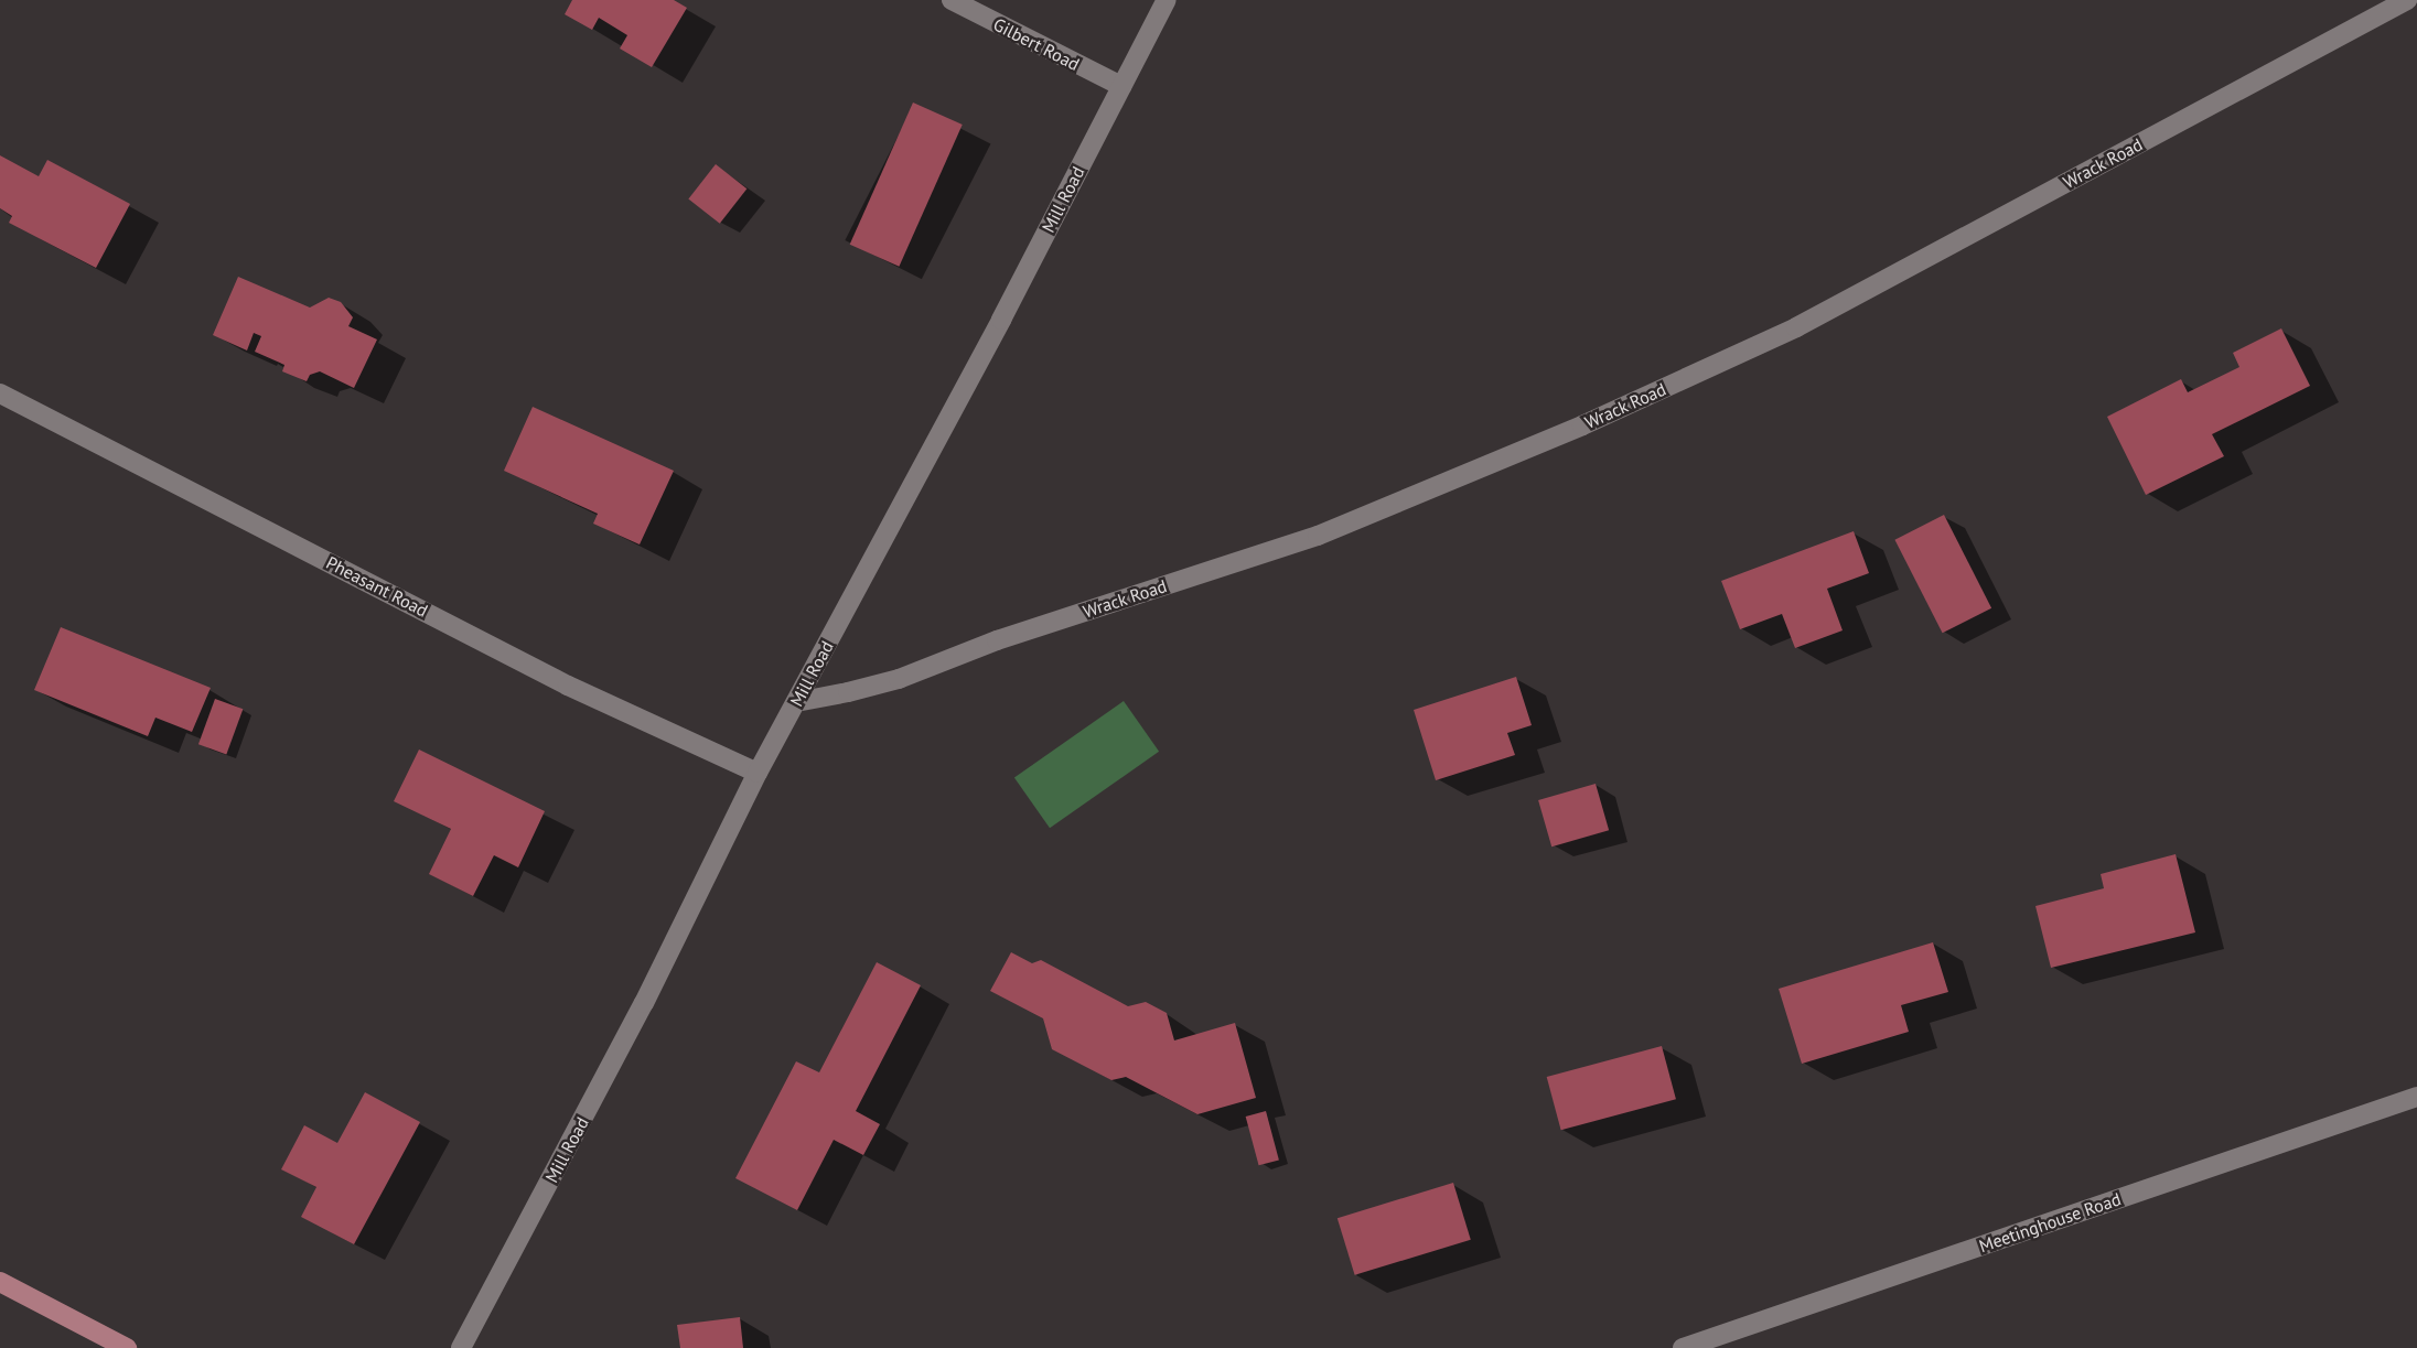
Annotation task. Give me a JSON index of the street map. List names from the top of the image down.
{
  "streets": {
    "street": [
      "Gilbert Road",
      "Wrack Road",
      "Mill Road",
      "Pheasant Road",
      "Meetinghouse Road"
    ]
  },
  "crossings": [
    ["Gilbert Road", "Mill Road"],
    ["Wrack Road", "Mill Road"],
    ["Mill Road", "Pheasant Road"]
  ]
}
